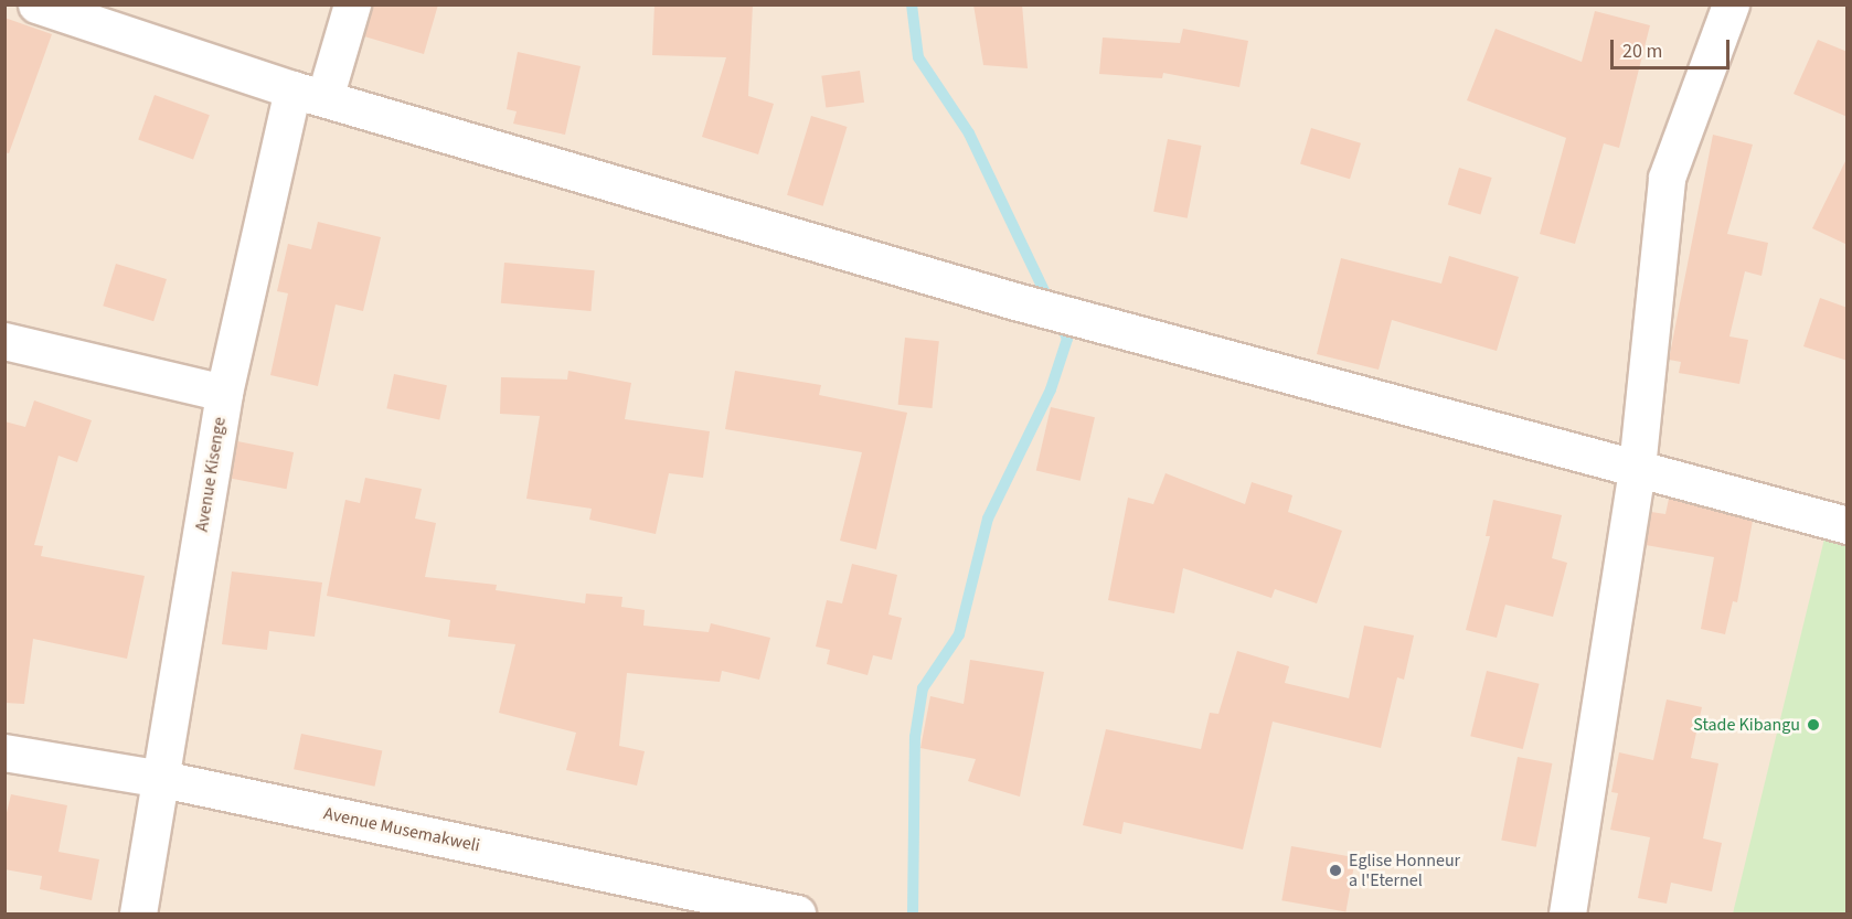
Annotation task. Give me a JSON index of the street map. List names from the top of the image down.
{
  "streets": {
    "street": ["Avenue Kisenge", "Avenue Musemakweli"]
  },
  "crossings": [
    ["Avenue Kisenge", "Avenue Musemakweli"]
  ],
  "places": ["Stade Kibangu", "Eglise Honneur a l'Eternel"],
  "scale_bar": "20 m"
}
